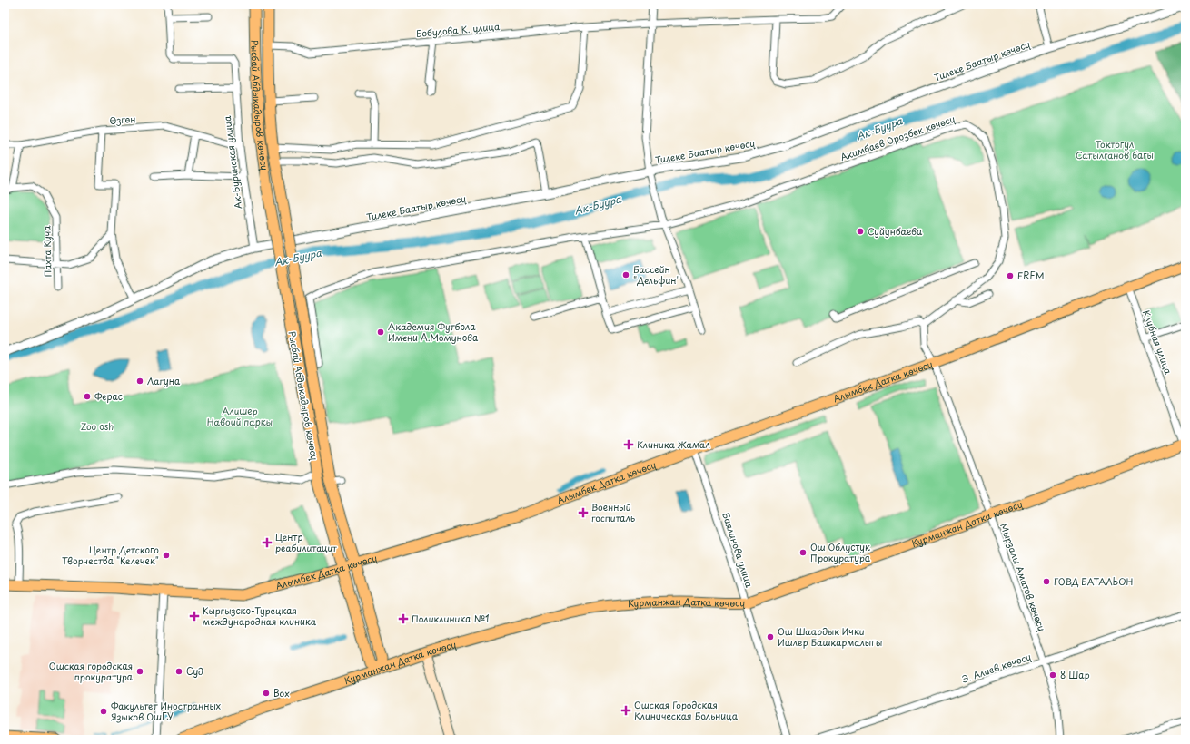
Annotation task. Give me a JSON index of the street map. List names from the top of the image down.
{
  "streets": {
    "main road": ["Рысбай Абдыкадыров көчөсү", "Алымбек Датка көчөсү", "Курманжан Датка көчөсү"],
    "street": [
      "Бобулова К. улица",
      "Тилеке Баатыр көчөсү",
      "Өзгөн",
      "Акимбаев Орозбек көчөсү",
      "Ак-Буринская улица",
      "Пахта Кучa",
      "Клубная улица",
      "Баялинова улица",
      "Мырзалы Аматов көчөсү",
      "Э. Алиев көчөсү"
    ]
  },
  "crossings": [
    ["Бобулова К. улица", "Рысбай Абдыкадыров көчөсү"],
    ["Тилеке Баатыр көчөсү", "Ак-Буринская улица"],
    ["Рысбай Абдыкадыров көчөсү", "Алымбек Датка көчөсү"],
    ["Рысбай Абдыкадыров көчөсү", "Курманжан Датка көчөсү"],
    ["Өзгөн", "Ак-Буринская улица"],
    ["Клубная улица", "Алымбек Датка көчөсү"],
    ["Клубная улица", "Курманжан Датка көчөсү"],
    ["Алымбек Датка көчөсү", "Баялинова улица"],
    ["Алымбек Датка көчөсү", "Мырзалы Аматов көчөсү"],
    ["Курманжан Датка көчөсү", "Баялинова улица"],
    ["Курманжан Датка көчөсү", "Мырзалы Аматов көчөсү"],
    ["Мырзалы Аматов көчөсү", "Э. Алиев көчөсү"]
  ],
  "water": ["Ак-Буура"],
  "parks": ["Токтогул Сатылганов багы", "Алишер Навоий паркы", "Zoo osh"],
  "places": {
    "other": [
      "Суйунбаева",
      "Бассейн \"Дельфин\"",
      "EREM",
      "Академия Футбола Имени А.Момунова",
      "Лагуна",
      "Ферас",
      "Ош Облустук Прокуратура",
      "Центр Детского Творчества \"Келечек\"",
      "ГОВД БАТАЛЬОН",
      "Ош Шаардык Ички Ишлер Башкармалыгы",
      "Ошская городская прокуратура",
      "Суд",
      "8 Шар",
      "Box",
      "Факультет Иностранных Языков ОшГУ"
    ],
    "health": [
      "Клиника Жамал",
      "Военный госпиталь",
      "Центр реабилитацит",
      "Кыргызско-Турецкая международная клиника",
      "Поликлиника №1",
      "Ошская Городская Клиническая Больница"
    ]
  }
}
